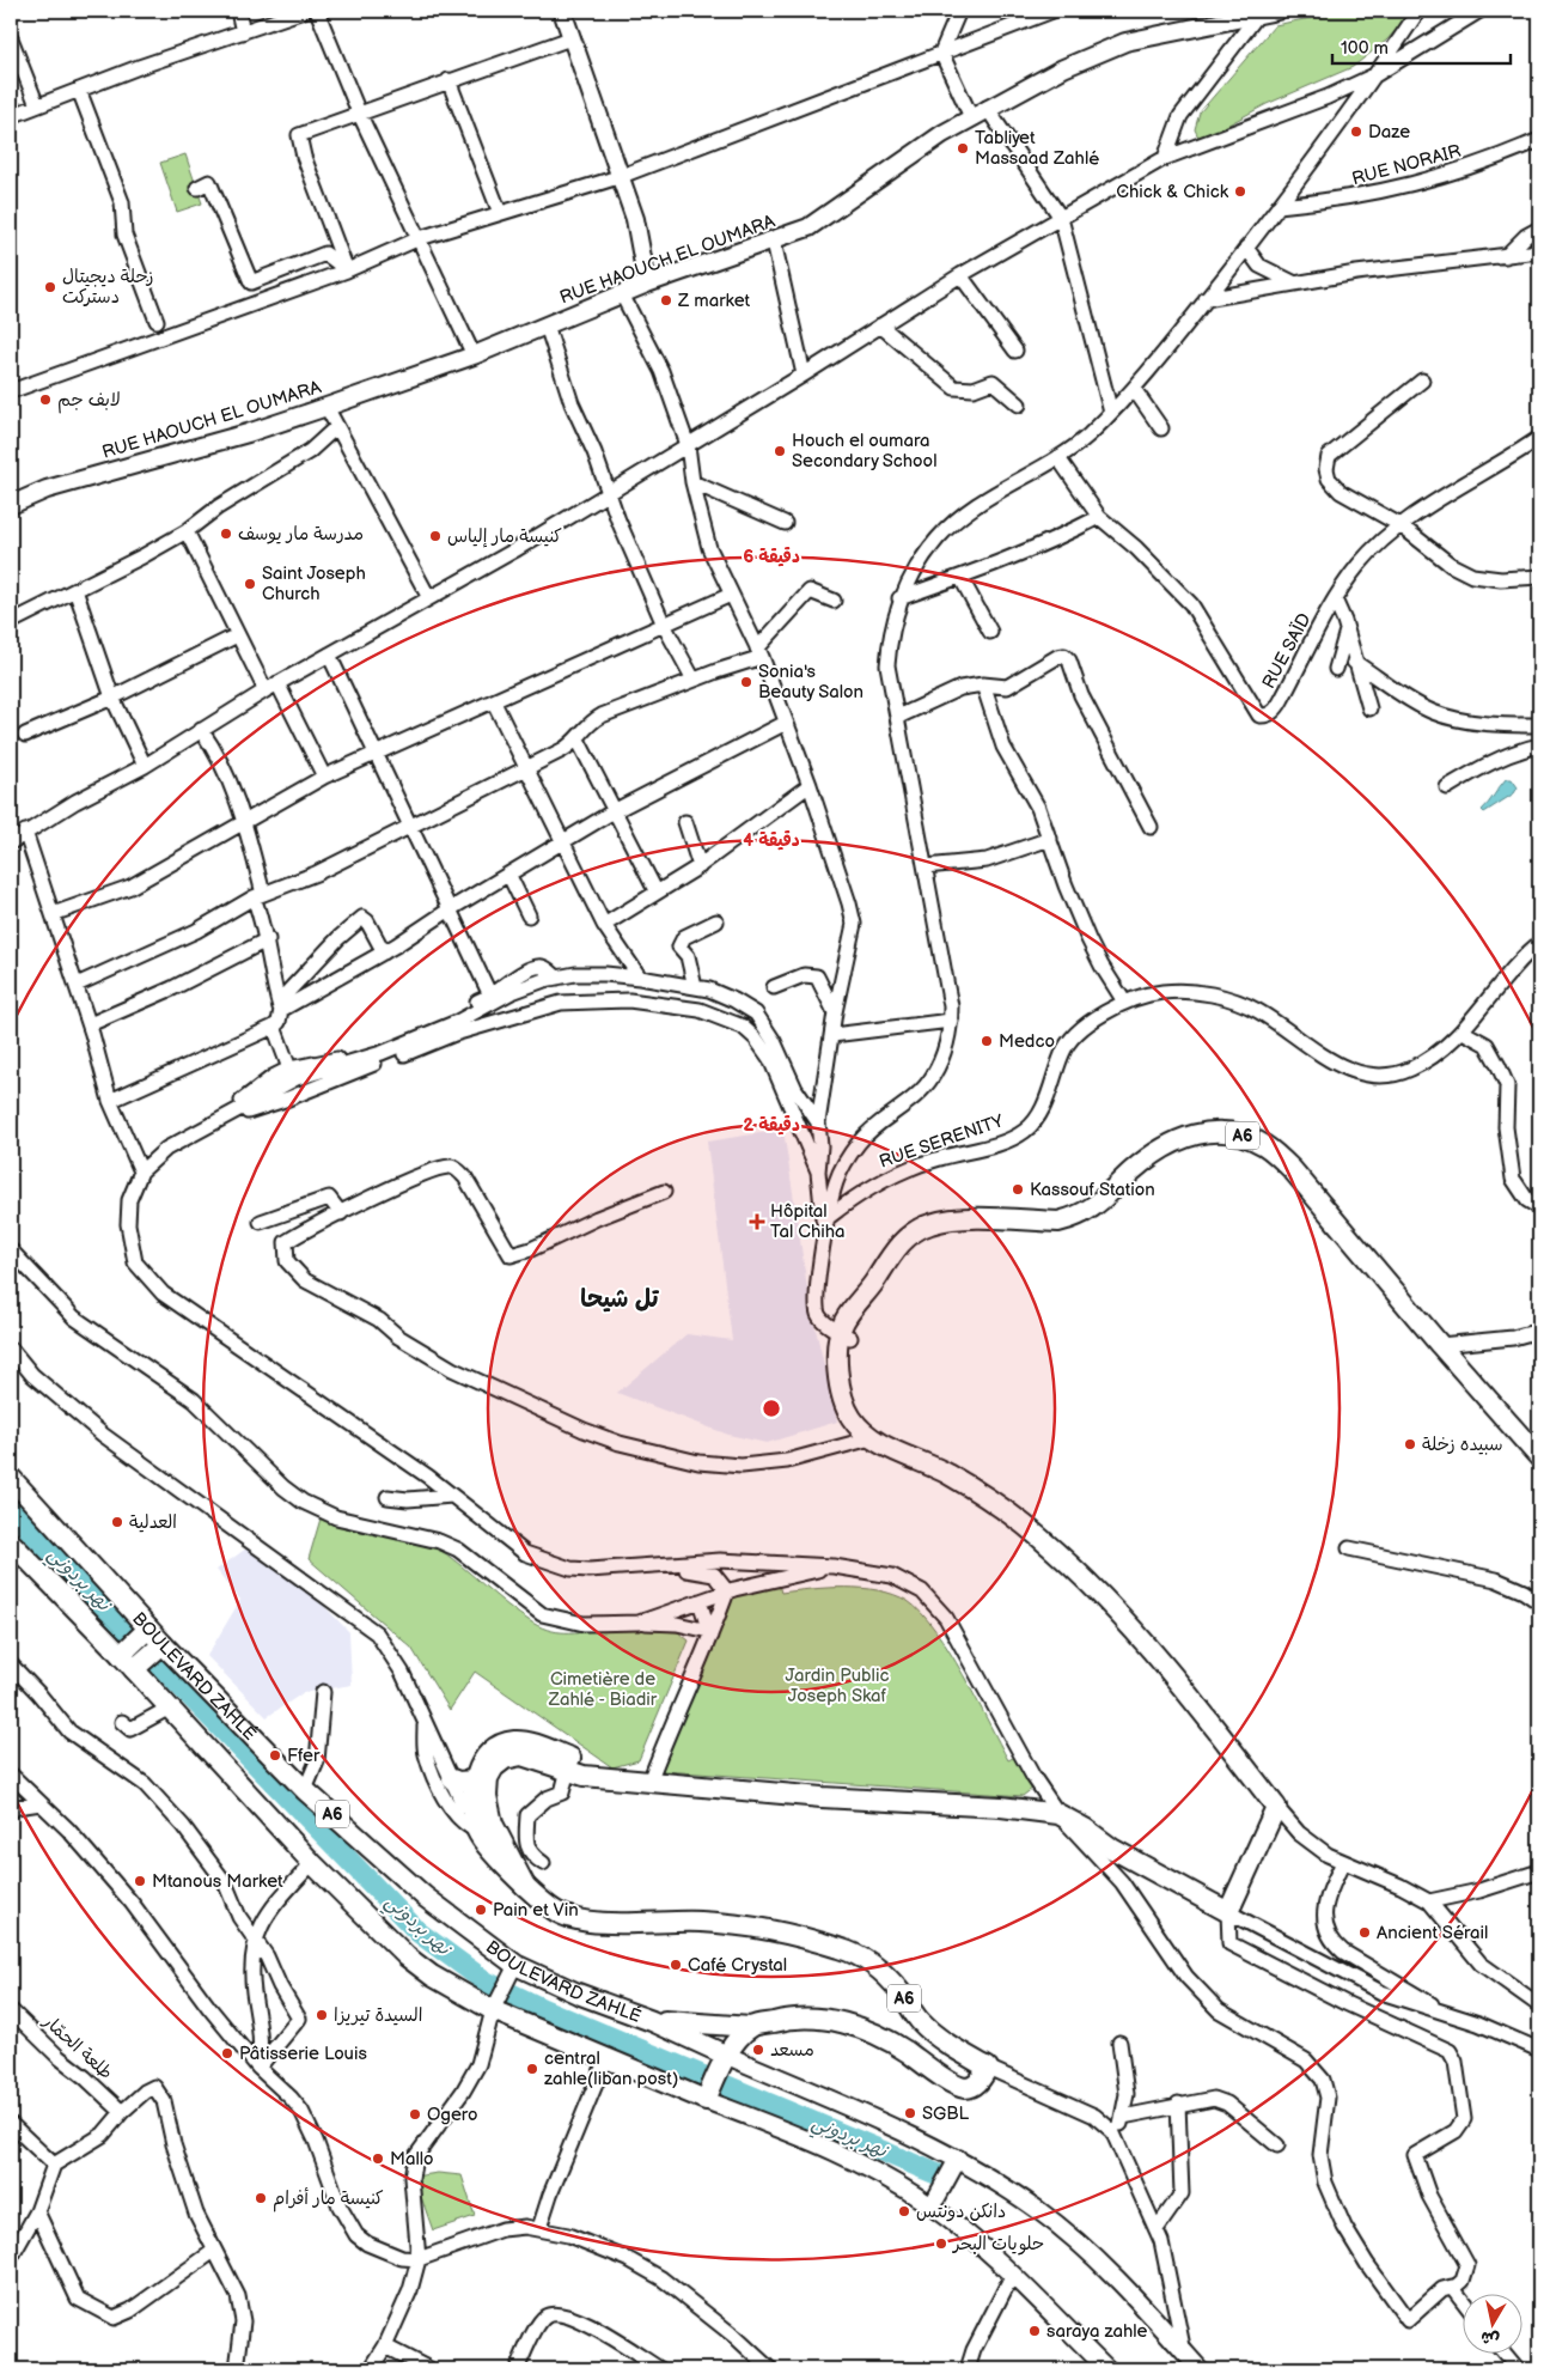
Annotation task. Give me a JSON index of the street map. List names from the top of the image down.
{
  "streets": {
    "highway": ["A6", "BOULEVARD ZAHLÉ"],
    "main road": ["RUE HAOUCH EL OUMARA"],
    "street": [
      "RUE NORAIR",
      "RUE SAÏD",
      "RUE SERENITY",
      "طلعة الحمّار"
    ]
  },
  "crossings": [
    ["A6", "BOULEVARD ZAHLÉ"]
  ],
  "districts": ["تل شيحا"],
  "water": ["نهر بردوني"],
  "parks": ["Jardin Public Joseph Skaf", "Cimetière de Zahlé - Biadir"],
  "places": {
    "other": [
      "Daze",
      "Tabliyet Massaad Zahlé",
      "Chick & Chick",
      "زحلة ديجيتال دستركت",
      "Z market",
      "لابف جم",
      "Houch el oumara Secondary School",
      "مدرسة مار يوسف",
      "كنيسة مار إلياس",
      "Saint Joseph Church",
      "Sonia's Beauty Salon",
      "Medco",
      "Kassouf Station",
      "سبيده زخلة",
      "العدلية",
      "Ffer",
      "Mtanous Market",
      "Pain et Vin",
      "Ancient Sérail",
      "Café Crystal",
      "السيدة تيريزا",
      "مسعد",
      "Pâtisserie Louis",
      "central zahle(liban post)",
      "SGBL",
      "Ogero",
      "Mallo",
      "كنيسة مار أفرام",
      "دانكن دونتس",
      "حلويات البحر",
      "saraya zahle"
    ],
    "health": ["Hôpital Tal Chiha"]
  },
  "scale_bar": "100 m",
  "north": "bottom",
  "rings": ["6 دقيقة", "4 دقيقة", "2 دقيقة"]
}
